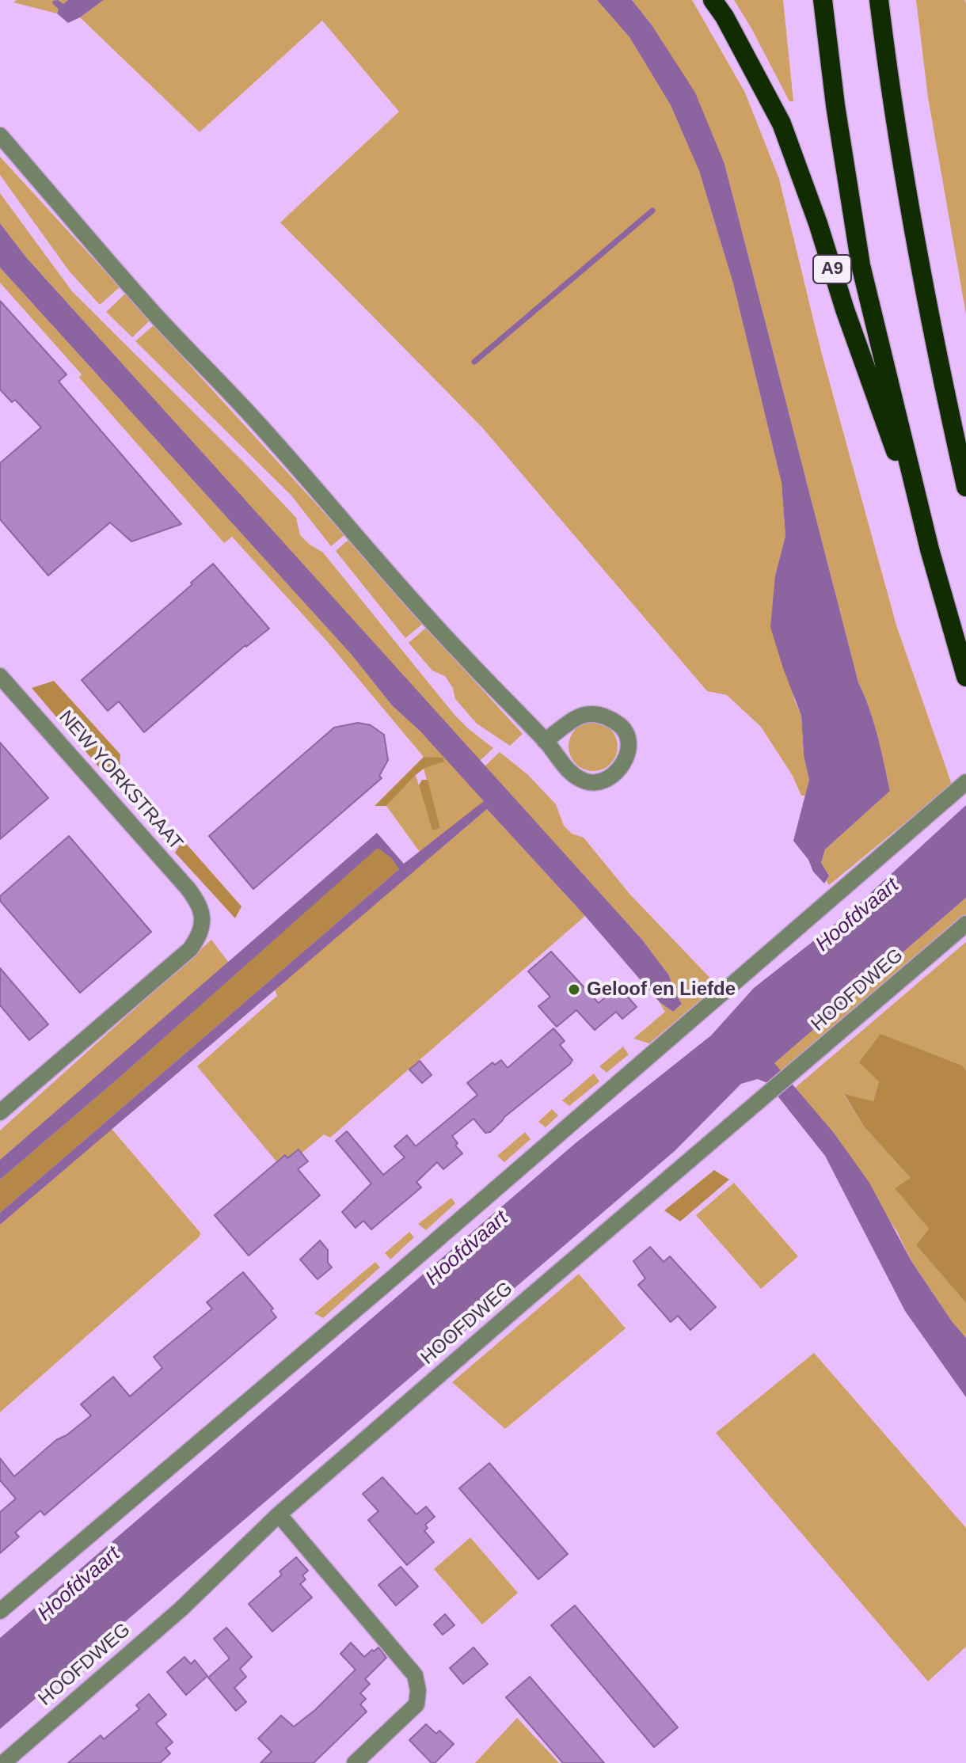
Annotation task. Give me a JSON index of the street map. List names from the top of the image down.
{
  "streets": {
    "highway": ["A9"],
    "street": ["NEW YORKSTRAAT", "HOOFDWEG"]
  },
  "water": ["Hoofdvaart"],
  "places": ["Geloof en Liefde"]
}
